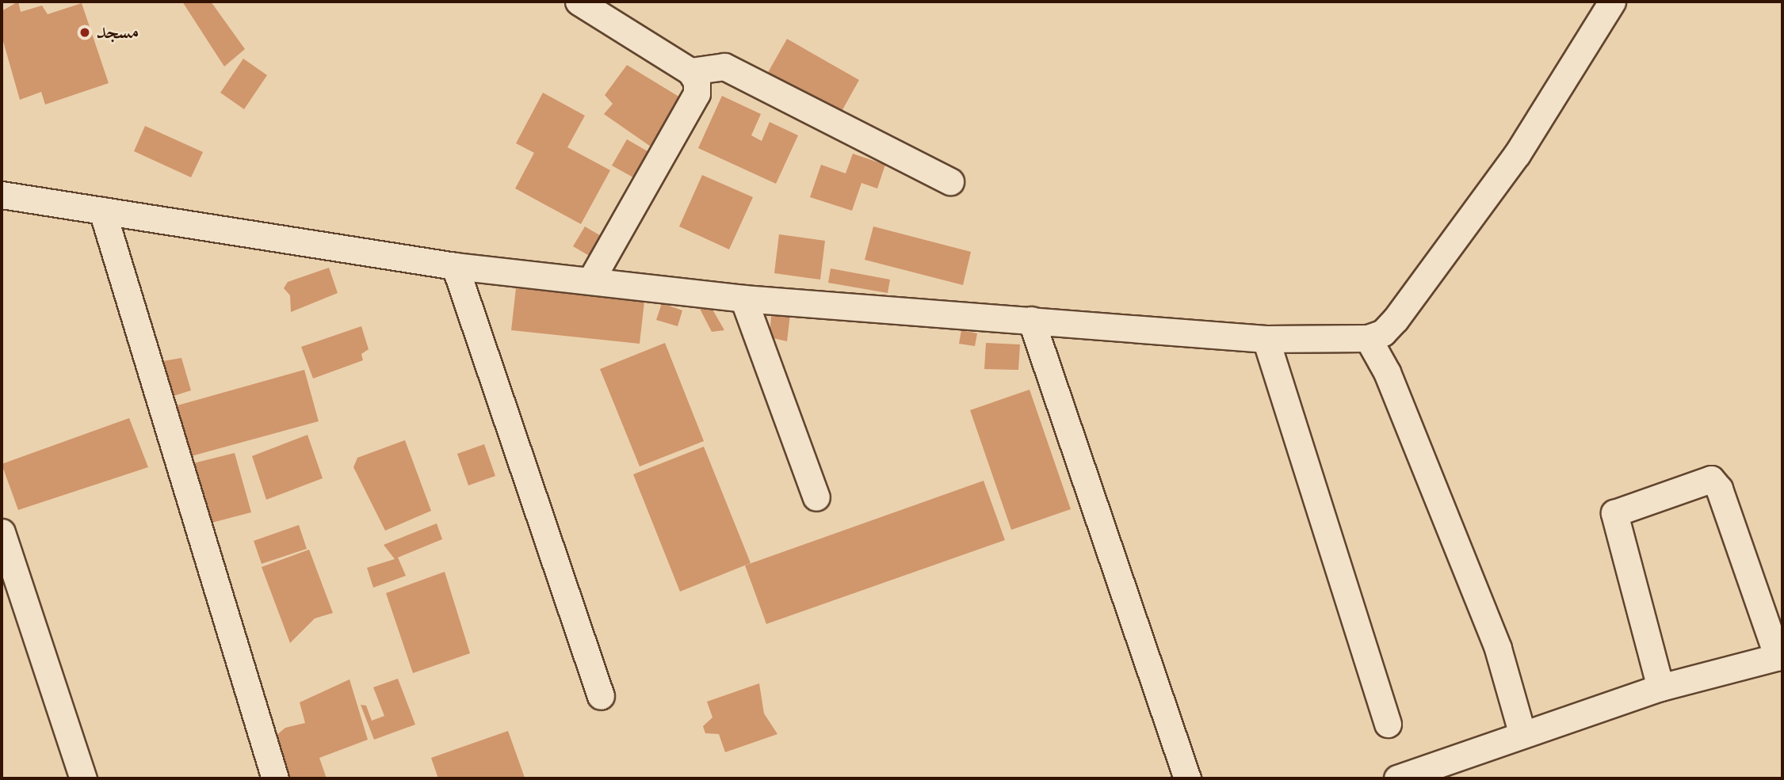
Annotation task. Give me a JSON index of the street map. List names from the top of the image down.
{
  "places": ["مسجد"]
}
